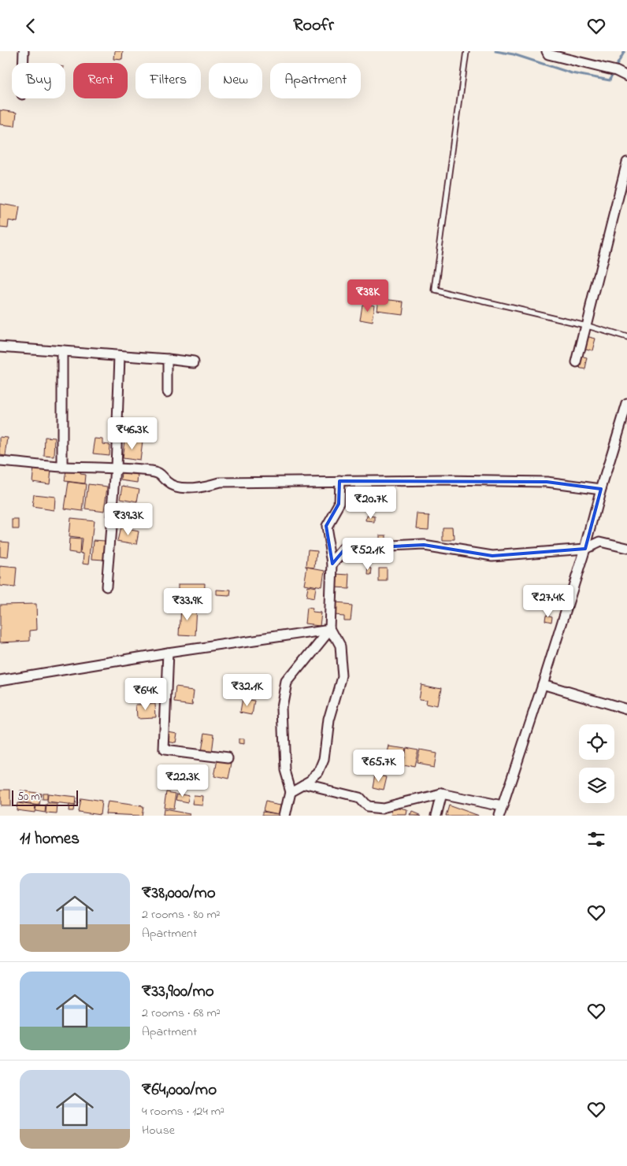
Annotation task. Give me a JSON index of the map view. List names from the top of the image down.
{
  "scale_bar": "50 m",
  "page": {
    "header": "Roofr",
    "chip": [
      "Buy",
      "Rent",
      "Filters",
      "New",
      "Apartment"
    ],
    "price": [
      "₹38K",
      "₹46.3K",
      "₹20.7K",
      "₹39.3K",
      "₹52.1K",
      "₹27.4K",
      "₹33.9K",
      "₹32.1K",
      "₹64K",
      "₹65.7K",
      "₹22.3K"
    ],
    "scale": "50 m",
    "heading": "11 homes",
    "list": [
      {
        "name": "₹38,000/mo",
        "note": "2 rooms · 80 m² · Apartment"
      },
      {
        "name": "₹33,900/mo",
        "note": "2 rooms · 68 m² · Apartment"
      },
      {
        "name": "₹64,000/mo",
        "note": "4 rooms · 124 m² · House"
      }
    ]
  }
}
